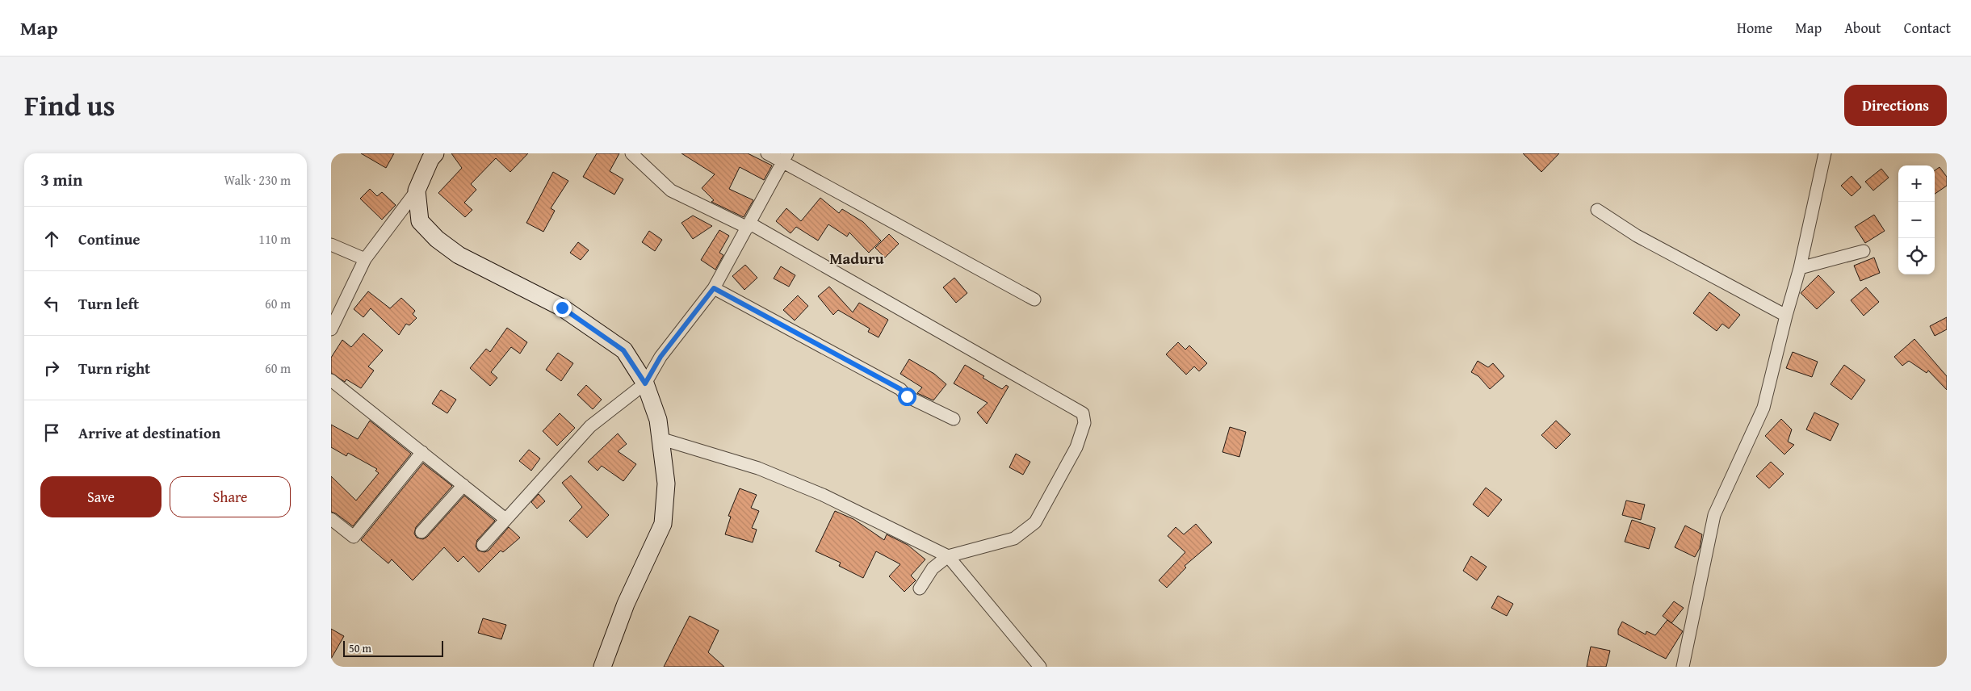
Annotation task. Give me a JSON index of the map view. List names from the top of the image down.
{
  "districts": ["Maduru"],
  "scale_bar": "50 m",
  "page": {
    "header": "Map",
    "nav": [
      "Home",
      "Map",
      "About",
      "Contact"
    ],
    "title": "Find us",
    "buttons": [
      "Directions",
      ["Save", "Share"]
    ],
    "heading": ["3 min", "Walk · 230 m"],
    "map_buttons": ["+", "−"],
    "list": [
      ["Continue", "110 m"],
      ["Turn left", "60 m"],
      ["Turn right", "60 m"],
      "Arrive at destination"
    ],
    "scale": "50 m"
  }
}
